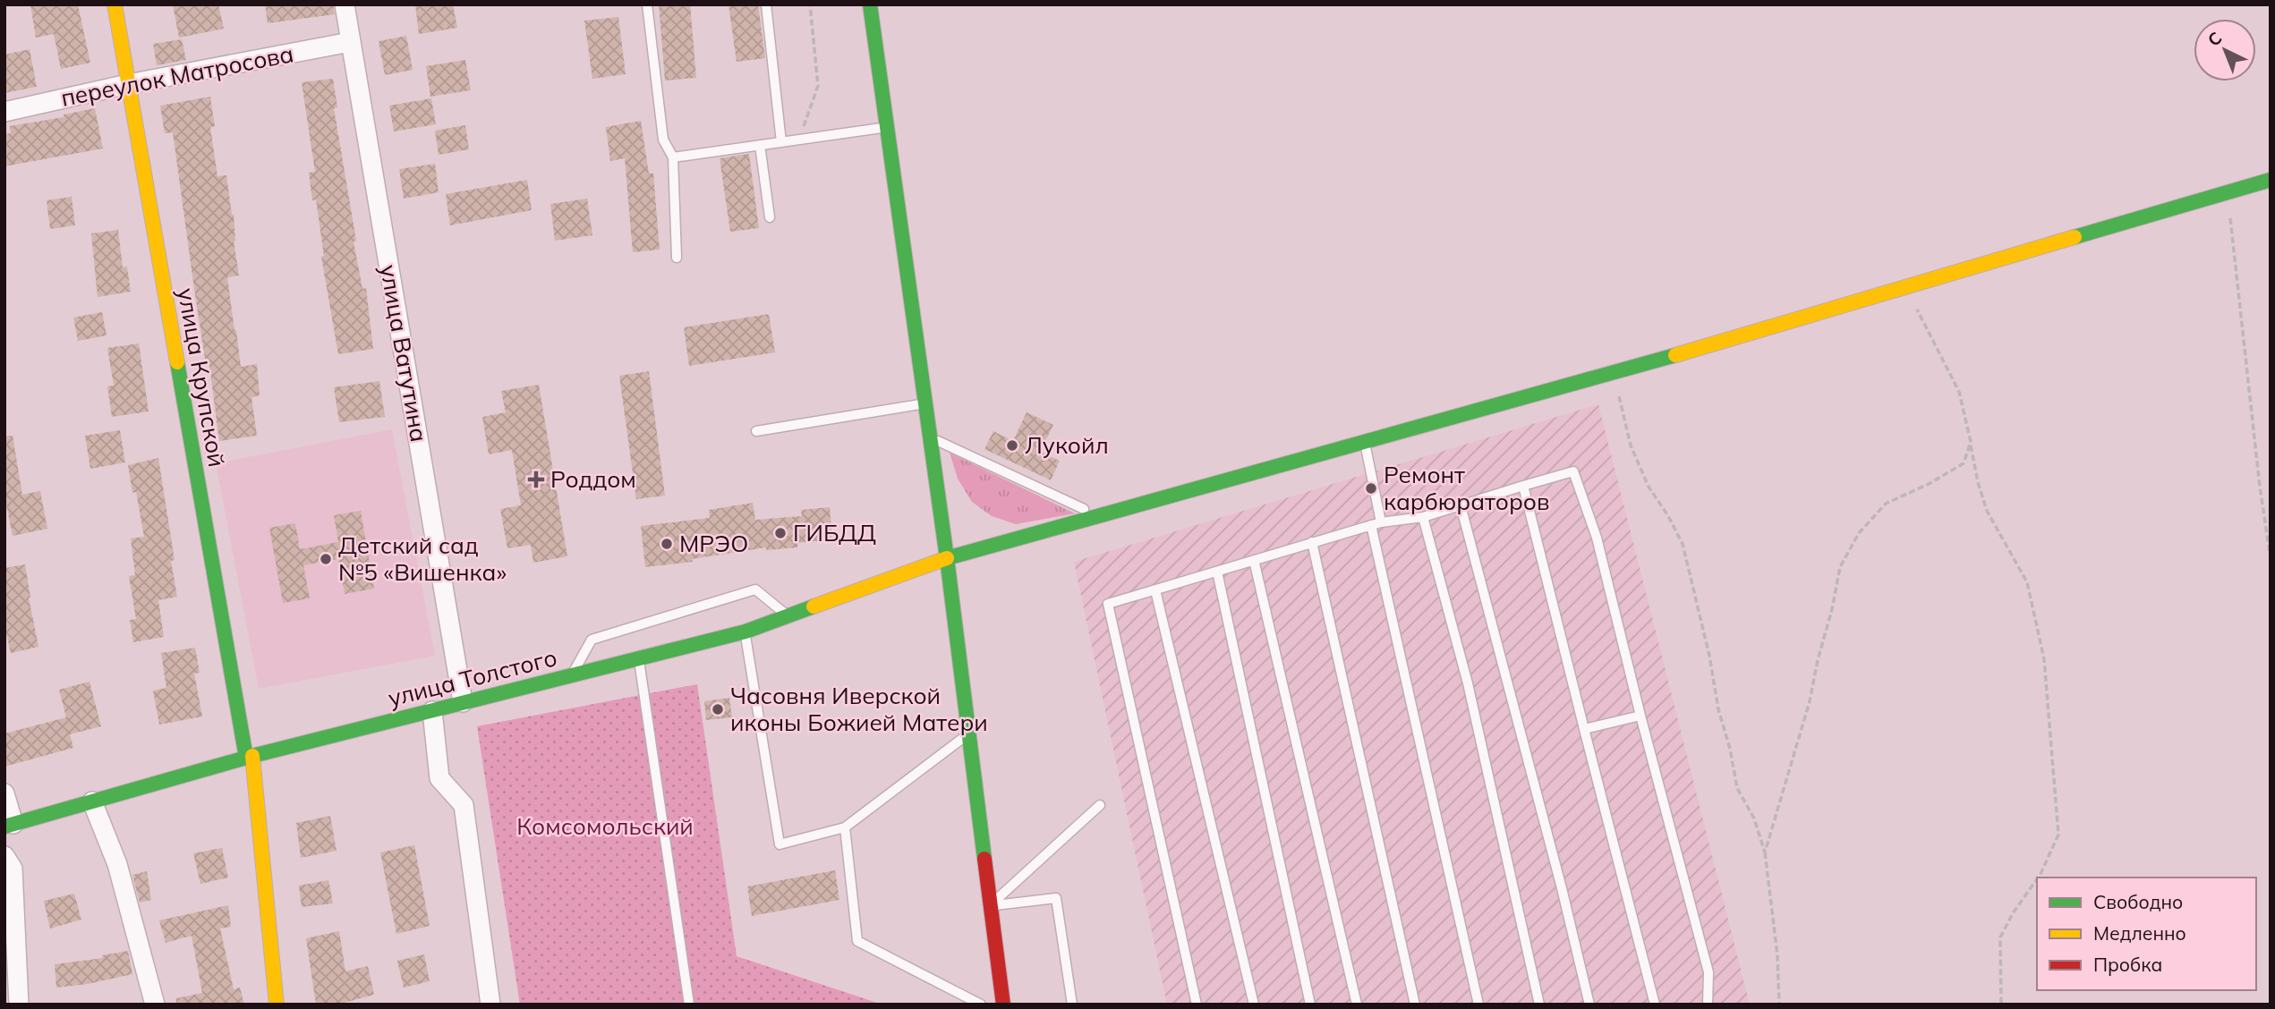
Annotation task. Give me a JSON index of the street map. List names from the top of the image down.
{
  "streets": {
    "main road": ["улица Крупской", "улица Толстого"],
    "street": ["переулок Матросова", "улица Ватутина"]
  },
  "crossings": [
    ["переулок Матросова", "улица Ватутина"],
    ["переулок Матросова", "улица Крупской"],
    ["улица Ватутина", "улица Толстого"],
    ["улица Крупской", "улица Толстого"]
  ],
  "parks": ["Комсомольский"],
  "places": {
    "other": [
      "Лукойл",
      "Ремонт карбюраторов",
      "ГИБДД",
      "МРЭО",
      "Детский сад №5 «Вишенка»",
      "Часовня Иверской иконы Божией Матери"
    ],
    "health": ["Роддом"]
  },
  "legend": ["Свободно", "Медленно", "Пробка"],
  "north": "top left"
}
